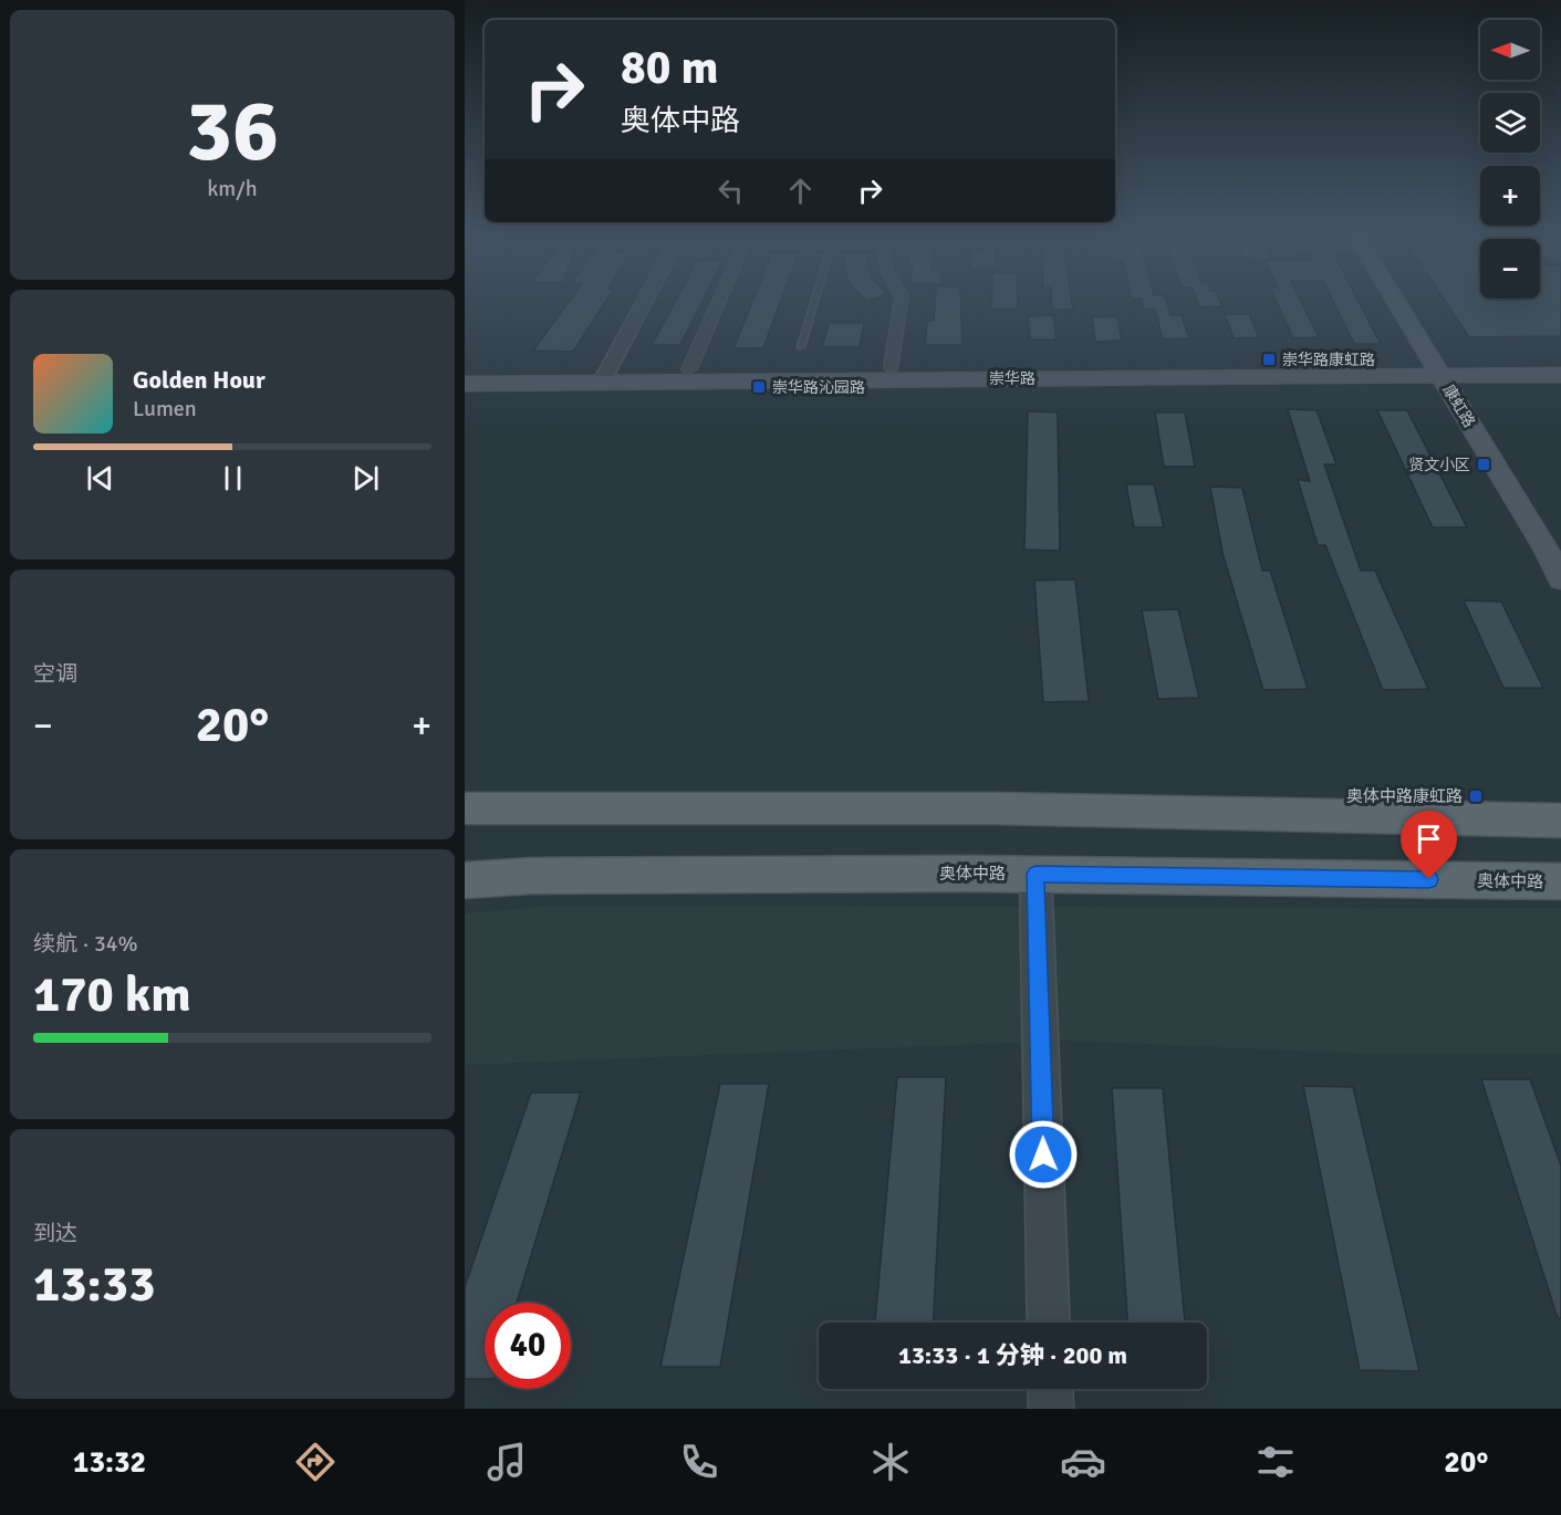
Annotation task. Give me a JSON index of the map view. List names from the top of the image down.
{
  "streets": {
    "main road": ["崇华路", "康虹路", "奥体中路"]
  },
  "crossings": [
    ["崇华路", "康虹路"]
  ],
  "places": {
    "transit": [
      "崇华路康虹路",
      "崇华路沁园路",
      "贤文小区",
      "奥体中路康虹路"
    ]
  },
  "north": "left",
  "page": {
    "tile": [
      ["36", "km/h"],
      "空调",
      ["续航 · 34%", "170 km"],
      ["到达", "13:33"]
    ],
    "map_buttons": ["+", "−"],
    "turn": ["80 m", "奥体中路"],
    "song": ["Golden Hour", "Lumen"],
    "heat": ["−", "20°", "+"],
    "limit": "40",
    "trip": "13:33 · 1 分钟 · 200 m",
    "tabs": ["13:32", "20°"]
  }
}
